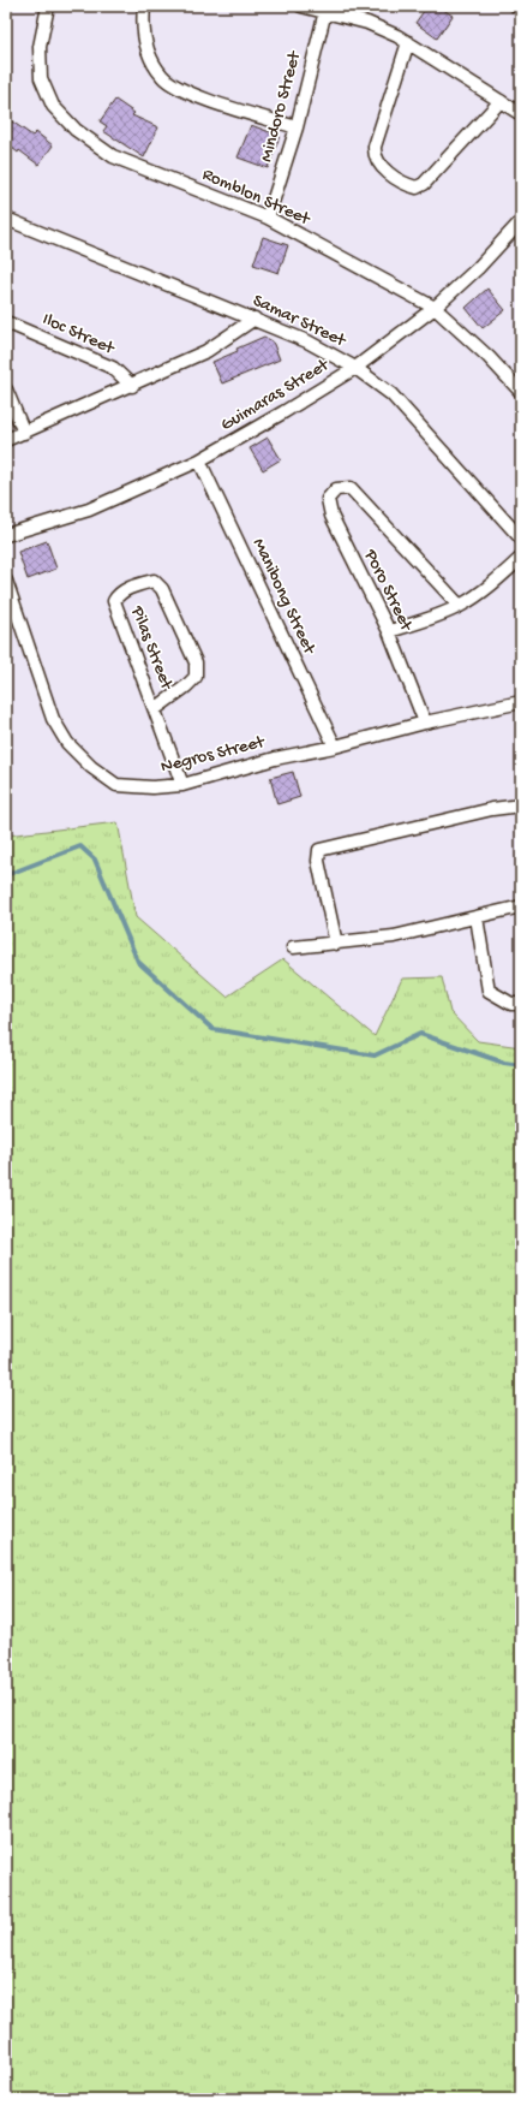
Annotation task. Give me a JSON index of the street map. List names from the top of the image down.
{
  "streets": {
    "street": [
      "Mindoro Street",
      "Romblon Street",
      "Samar Street",
      "Iloc Street",
      "Guimaras Street",
      "Poro Street",
      "Manibong Street",
      "Pilas Street",
      "Negros Street"
    ]
  },
  "crossings": [
    ["Mindoro Street", "Romblon Street"],
    ["Romblon Street", "Guimaras Street"],
    ["Samar Street", "Guimaras Street"],
    ["Guimaras Street", "Manibong Street"],
    ["Poro Street", "Negros Street"],
    ["Manibong Street", "Negros Street"],
    ["Pilas Street", "Negros Street"]
  ]
}
